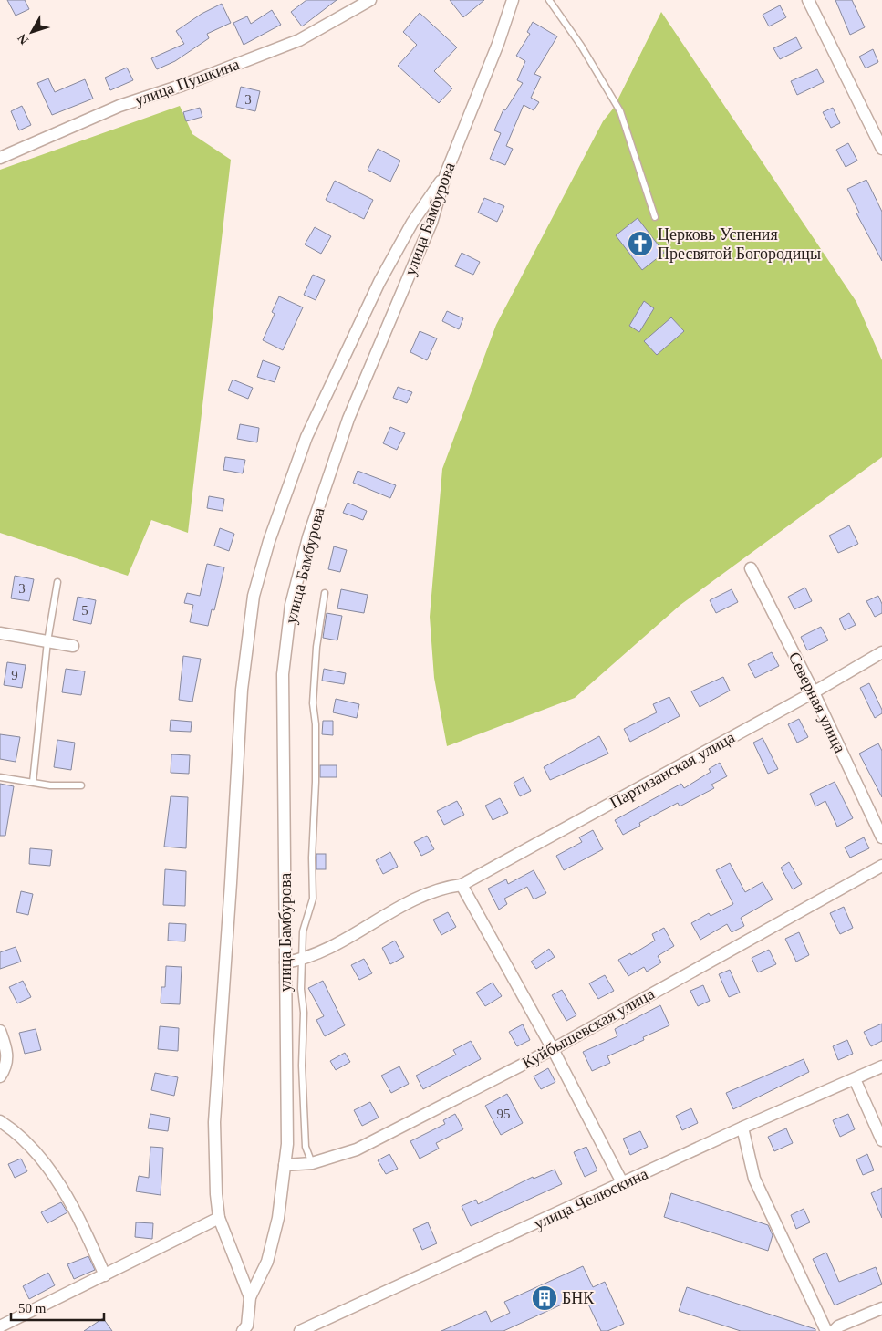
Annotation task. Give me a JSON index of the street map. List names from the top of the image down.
{
  "streets": {
    "street": [
      "улица Пушкина",
      "улица Бамбурова",
      "Северная улица",
      "Партизанская улица",
      "Куйбышевская улица",
      "улица Челюскина"
    ]
  },
  "crossings": [
    ["улица Бамбурова", "Партизанская улица"],
    ["улица Бамбурова", "Куйбышевская улица"],
    ["Северная улица", "Партизанская улица"]
  ],
  "places": {
    "church": ["Церковь Успения Пресвятой Богородицы"],
    "building": ["БНК"]
  },
  "house_numbers": [
    "3",
    "3",
    "5",
    "9",
    "95"
  ],
  "scale_bar": "50 m",
  "north": "bottom left"
}
